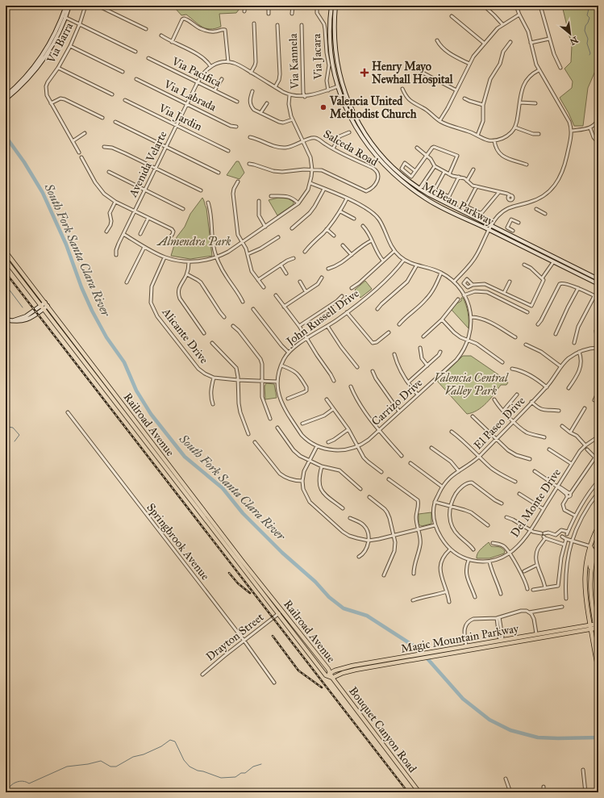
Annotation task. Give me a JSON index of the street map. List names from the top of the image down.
{
  "streets": {
    "main road": [
      "McBean Parkway",
      "Railroad Avenue",
      "Magic Mountain Parkway",
      "Bouquet Canyon Road"
    ],
    "street": [
      "Via Barra",
      "Via Jacara",
      "Via Kannela",
      "Via Pacifica",
      "Via Labrada",
      "Via Jardin",
      "Salceda Road",
      "Avenida Velarte",
      "John Russell Drive",
      "Alicante Drive",
      "Carrizo Drive",
      "El Paseo Drive",
      "Del Monte Drive",
      "Springbrook Avenue",
      "Drayton Street"
    ]
  },
  "crossings": [
    ["Via Pacifica", "Avenida Velarte"],
    ["Via Labrada", "Avenida Velarte"],
    ["Via Jardin", "Avenida Velarte"],
    ["John Russell Drive", "Alicante Drive"],
    ["John Russell Drive", "Carrizo Drive"],
    ["El Paseo Drive", "Del Monte Drive"],
    ["Railroad Avenue", "Drayton Street"],
    ["Railroad Avenue", "Magic Mountain Parkway"],
    ["Railroad Avenue", "Bouquet Canyon Road"],
    ["Springbrook Avenue", "Drayton Street"],
    ["Magic Mountain Parkway", "Bouquet Canyon Road"]
  ],
  "water": ["South Fork Santa Clara River"],
  "parks": ["Almendra Park", "Valencia Central Valley Park"],
  "places": {
    "health": ["Henry Mayo Newhall Hospital"],
    "other": ["Valencia United Methodist Church"]
  },
  "north": "bottom right"
}
